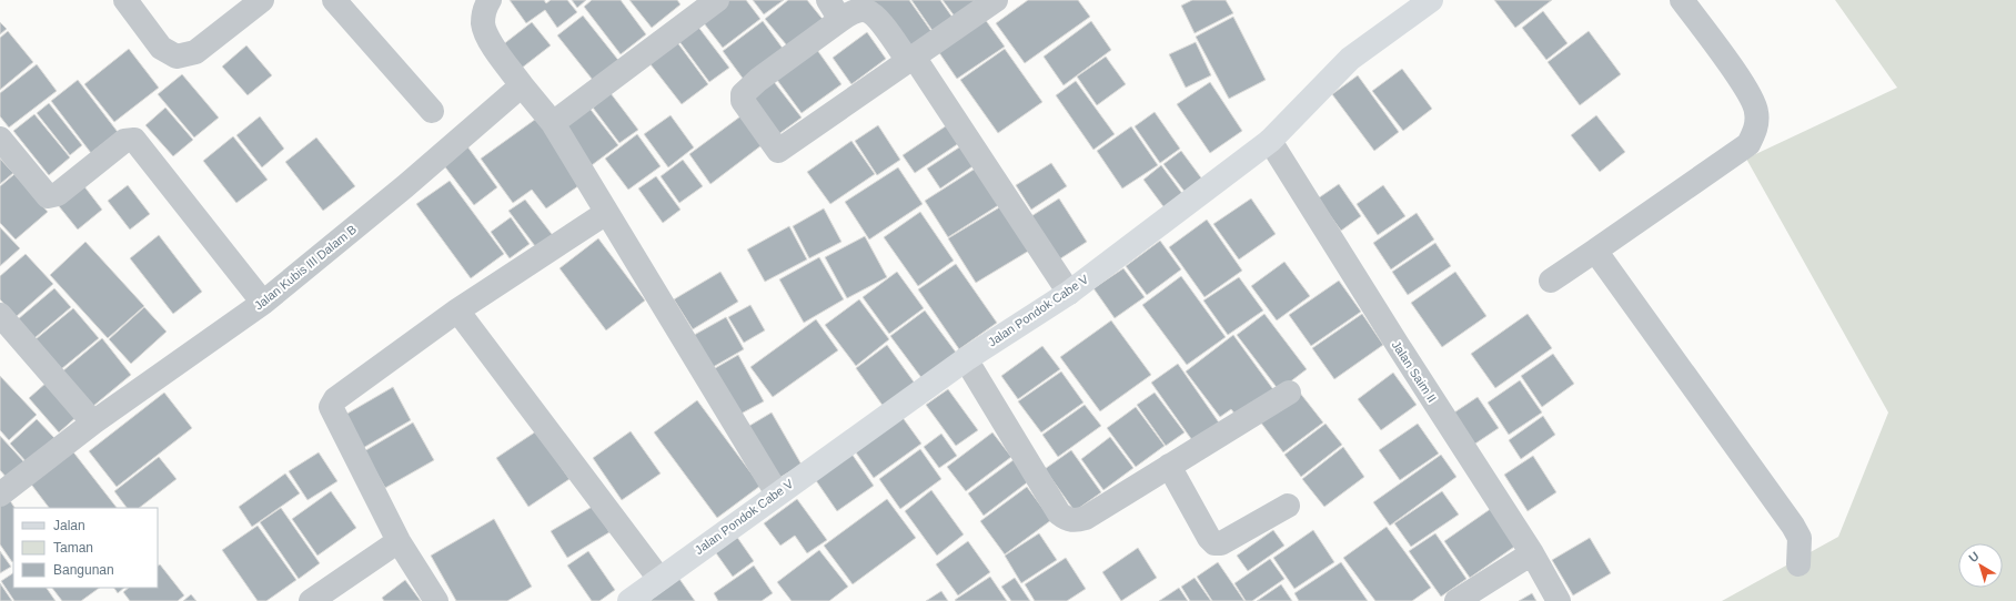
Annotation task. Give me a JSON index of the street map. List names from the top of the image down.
{
  "streets": {
    "street": ["Jalan Kubis III Dalam B", "Jalan Pondok Cabe V", "Jalan Saim II"]
  },
  "crossings": [
    ["Jalan Pondok Cabe V", "Jalan Saim II"]
  ],
  "legend": ["Jalan", "Taman", "Bangunan"],
  "north": "top left"
}
